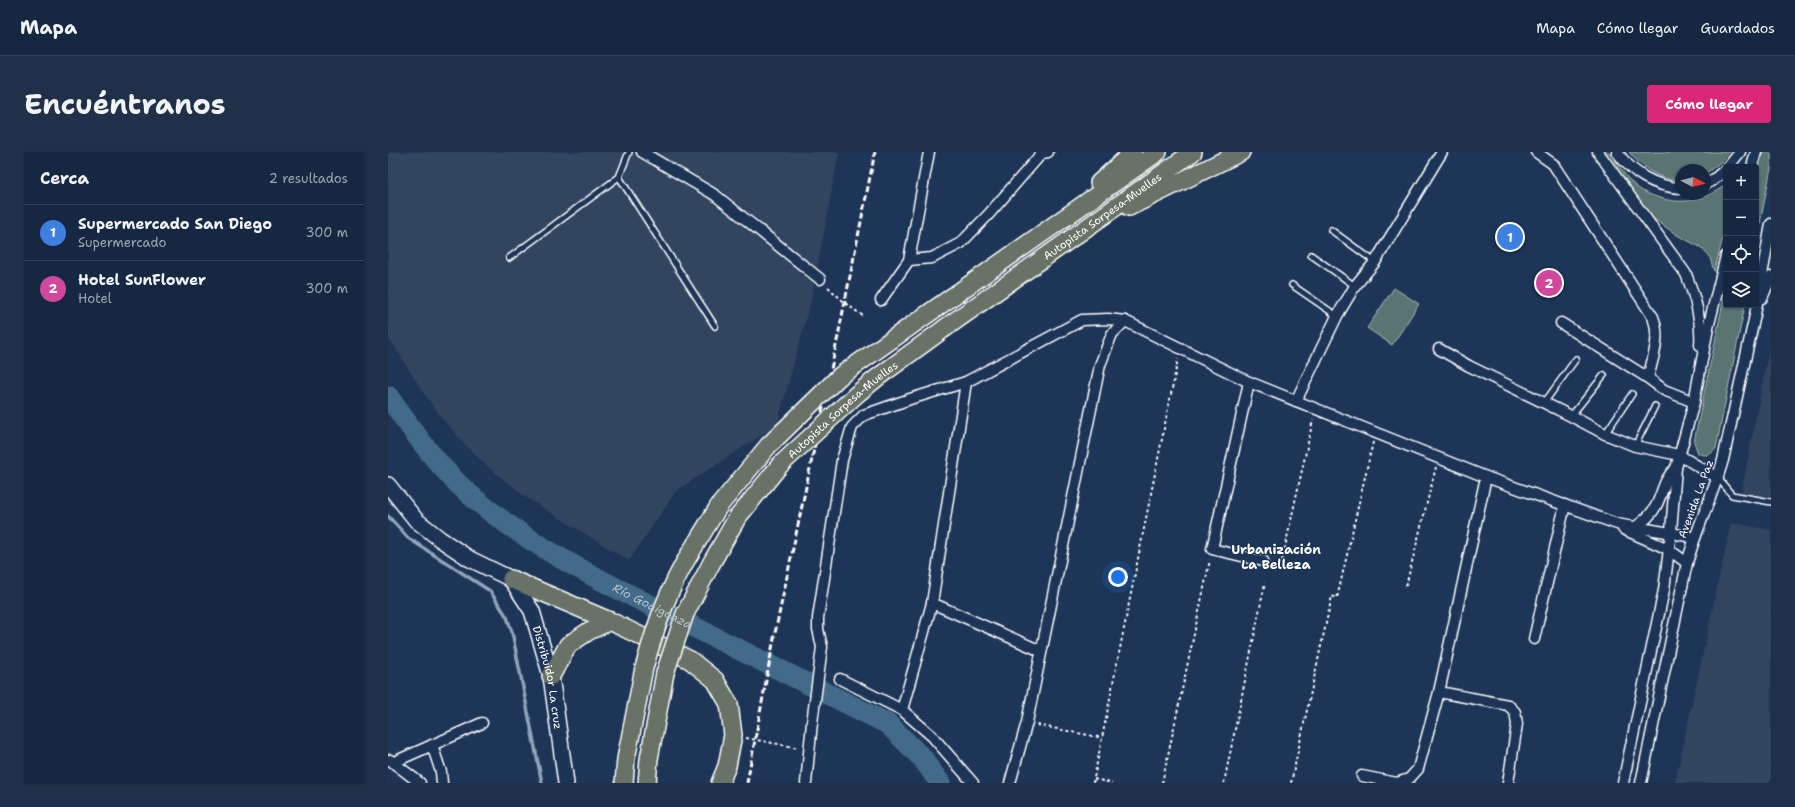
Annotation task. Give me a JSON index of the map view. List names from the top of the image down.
{
  "streets": {
    "main road": ["Autopista Sorpesa-Muelles", "Distribuidor La cruz"],
    "street": ["Avenida La Paz"]
  },
  "districts": ["Urbanización La Belleza"],
  "water": ["Río Goaigoaza"],
  "north": "right",
  "page": {
    "header": "Mapa",
    "nav": ["Mapa", "Cómo llegar", "Guardados"],
    "title": "Encuéntranos",
    "buttons": "Cómo llegar",
    "heading": ["Cerca", "2 resultados"],
    "map_buttons": ["+", "−"],
    "list": [
      {
        "mark": "1",
        "name": "Supermercado San Diego",
        "note": "Supermercado",
        "value": "300 m"
      },
      {
        "mark": "2",
        "name": "Hotel SunFlower",
        "note": "Hotel",
        "value": "300 m"
      }
    ],
    "pins": ["1", "2"]
  }
}
